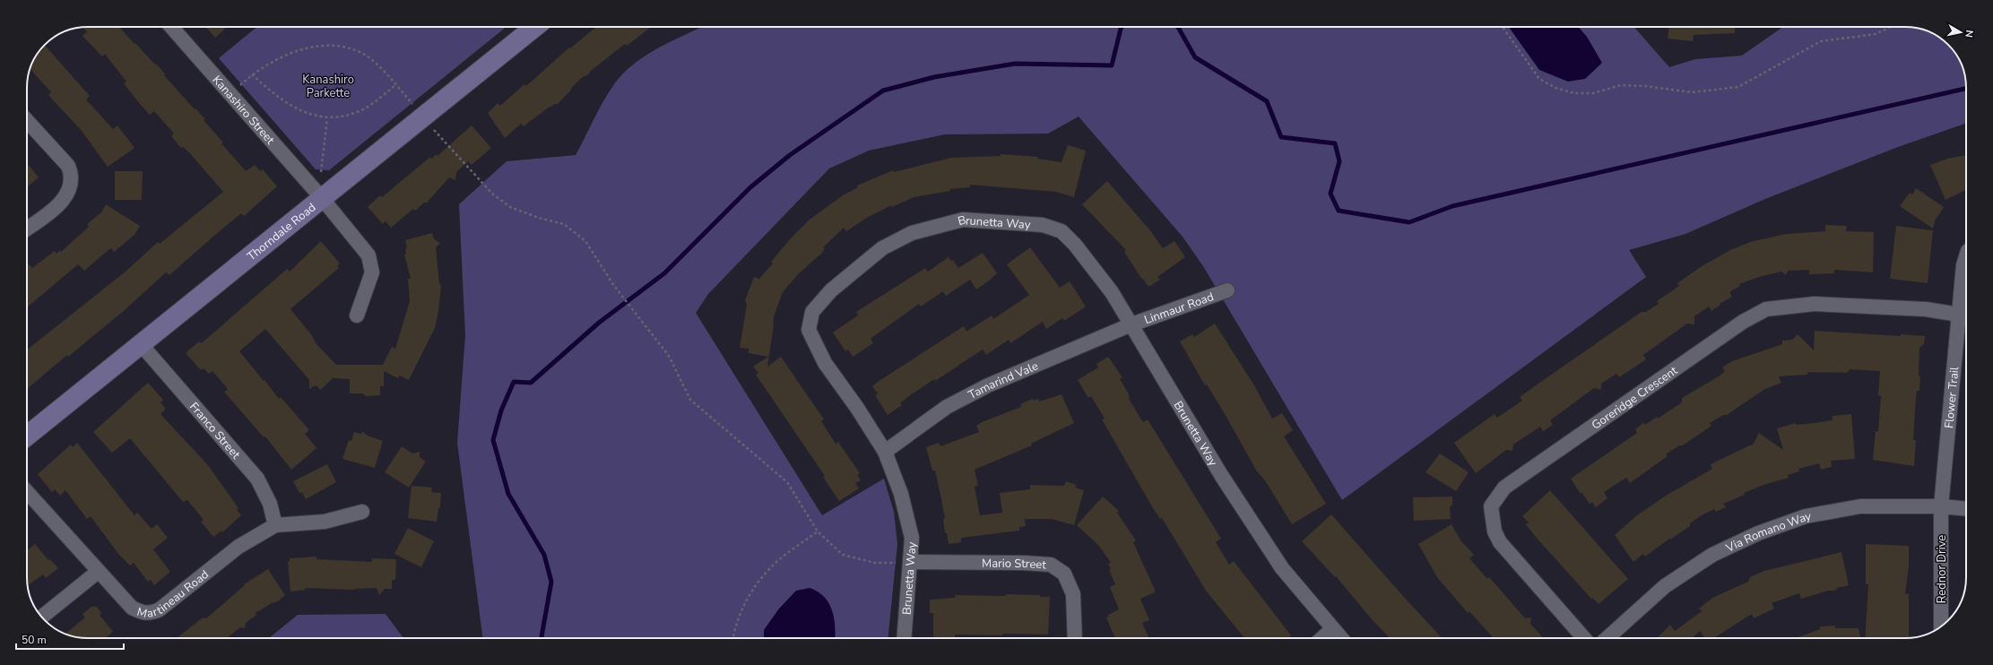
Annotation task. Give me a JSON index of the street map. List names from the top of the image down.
{
  "streets": {
    "street": [
      "Kanashiro Street",
      "Brunetta Way",
      "Thorndale Road",
      "Linmaur Road",
      "Tamarind Vale",
      "Goreridge Crescent",
      "Flower Trail",
      "Franco Street",
      "Via Romano Way",
      "Mario Street",
      "Rednor Drive",
      "Martineau Road"
    ]
  },
  "crossings": [
    ["Kanashiro Street", "Thorndale Road"],
    ["Brunetta Way", "Linmaur Road"],
    ["Brunetta Way", "Tamarind Vale"],
    ["Brunetta Way", "Mario Street"],
    ["Thorndale Road", "Franco Street"],
    ["Linmaur Road", "Tamarind Vale"],
    ["Goreridge Crescent", "Flower Trail"],
    ["Flower Trail", "Via Romano Way"],
    ["Flower Trail", "Rednor Drive"],
    ["Franco Street", "Martineau Road"],
    ["Via Romano Way", "Rednor Drive"]
  ],
  "parks": ["Kanashiro Parkette"],
  "scale_bar": "50 m",
  "north": "right"
}
